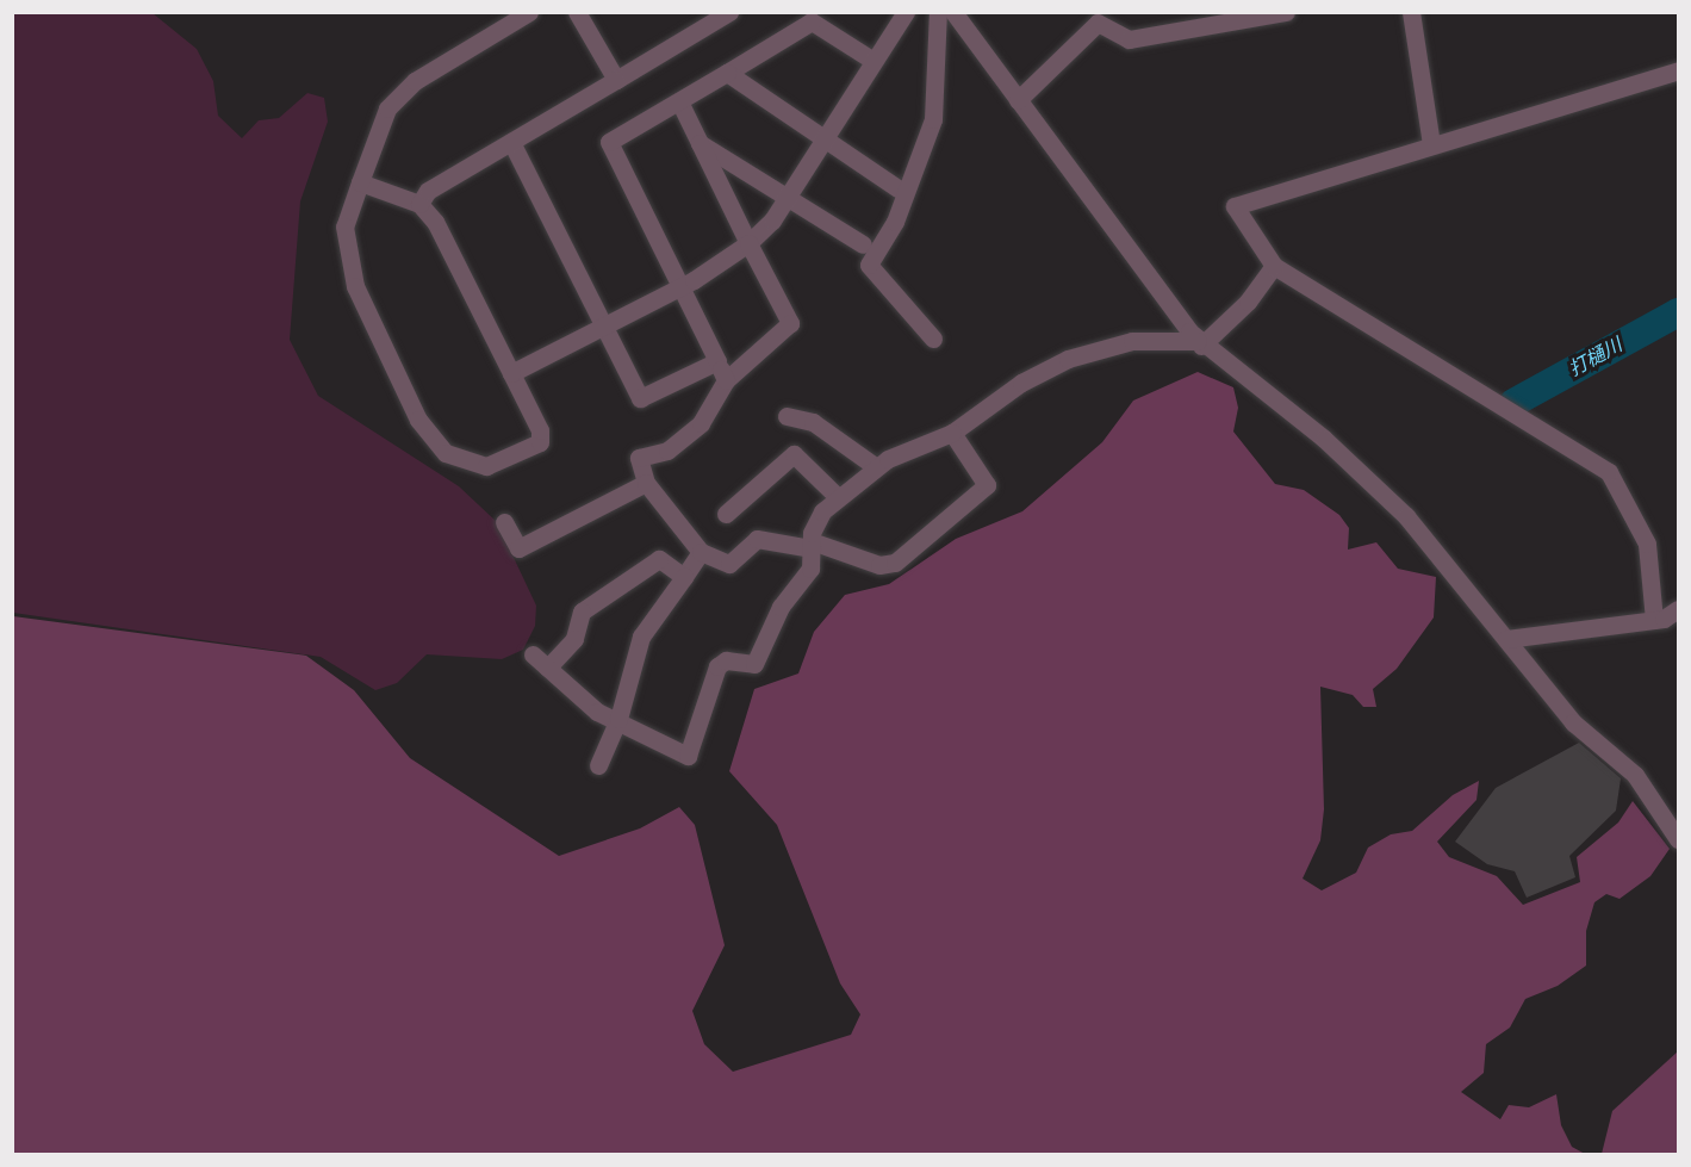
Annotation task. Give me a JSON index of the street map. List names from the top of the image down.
{
  "water": ["打樋川"]
}
